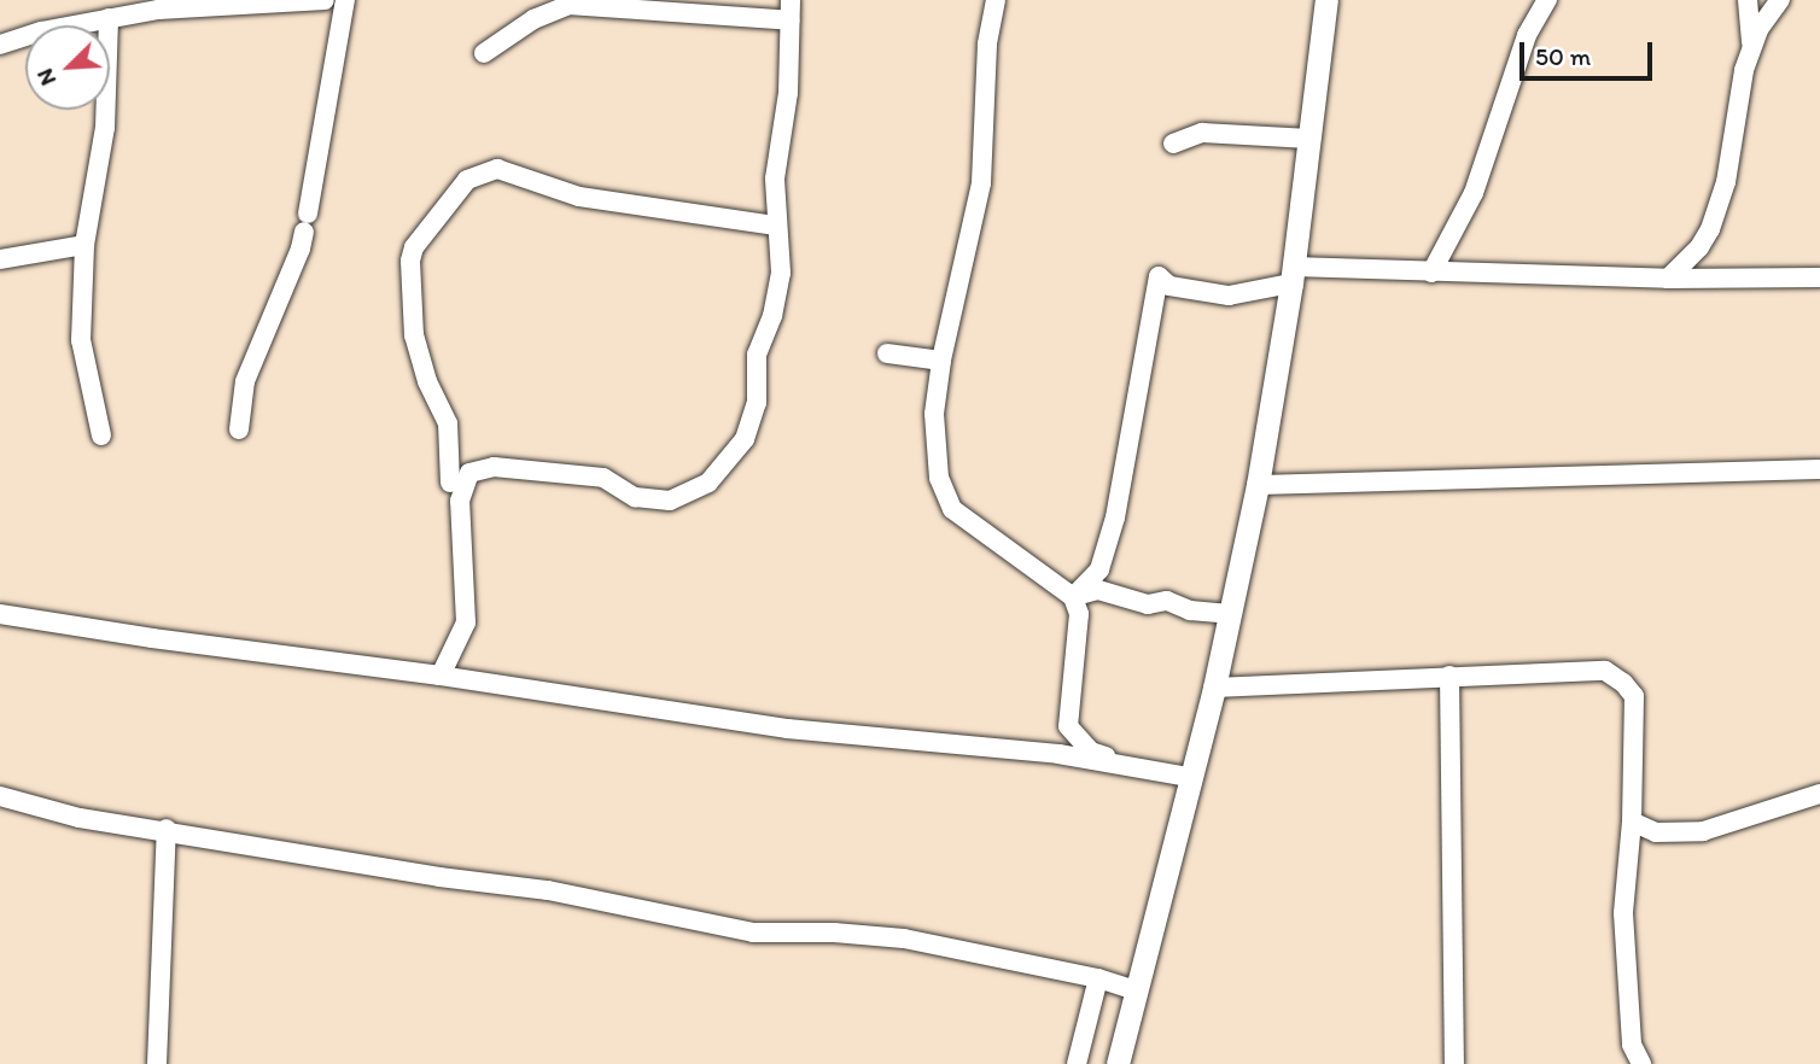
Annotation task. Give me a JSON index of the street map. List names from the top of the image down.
{
  "scale_bar": "50 m",
  "north": "bottom left"
}
